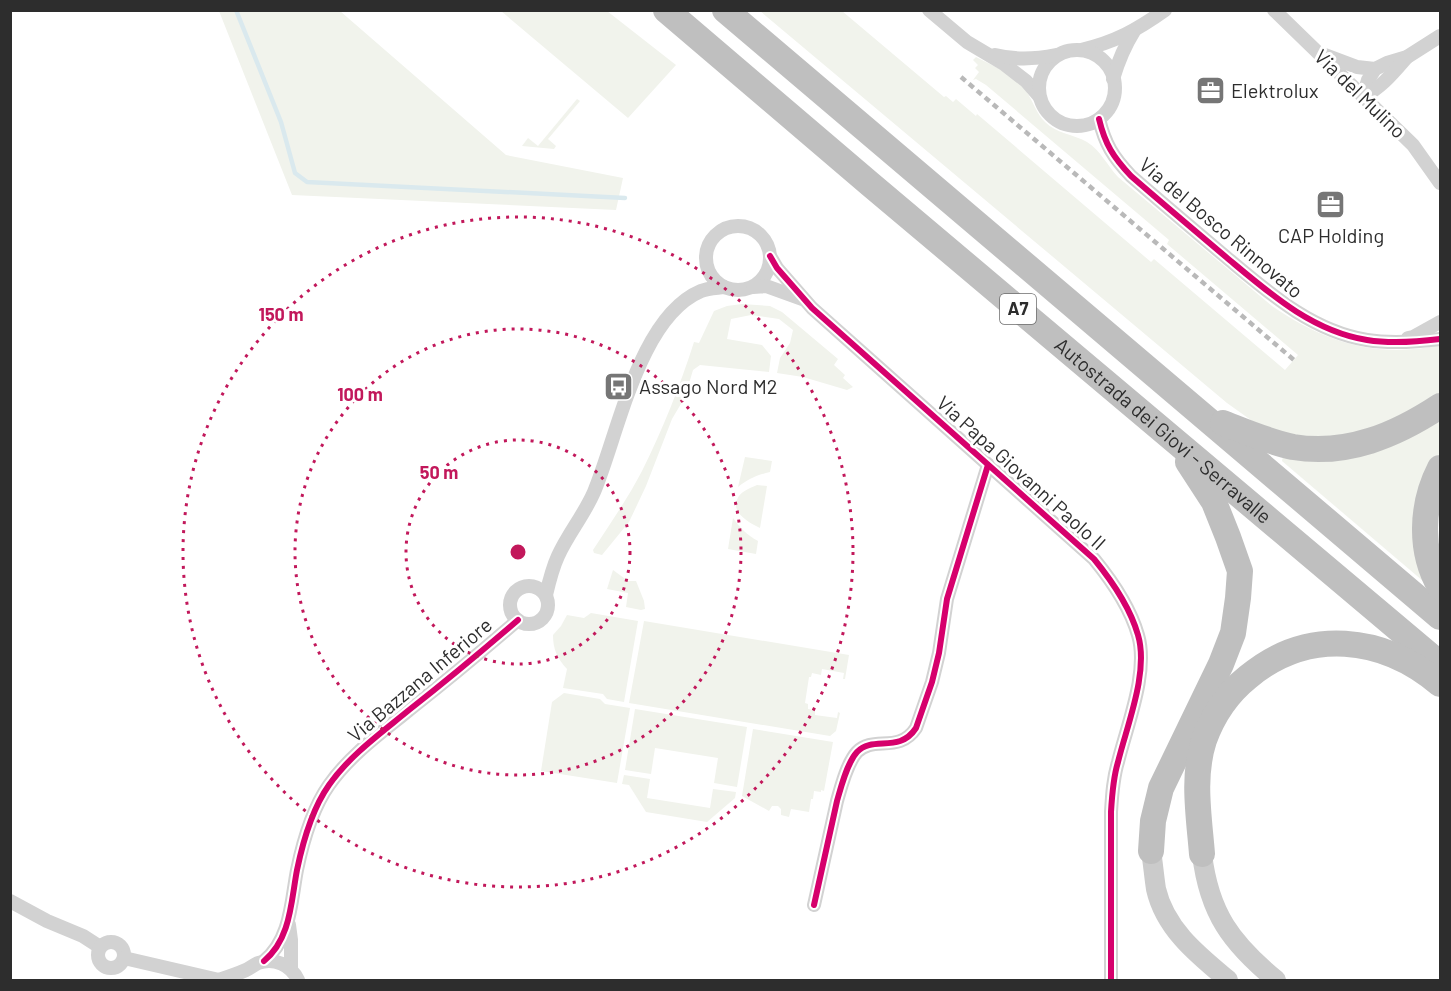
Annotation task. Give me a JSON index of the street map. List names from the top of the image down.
{
  "streets": {
    "highway": ["A7", "Autostrada dei Giovi - Serravalle"],
    "street": [
      "Via del Mulino",
      "Via del Bosco Rinnovato",
      "Via Papa Giovanni Paolo II",
      "Via Bazzana Inferiore"
    ]
  },
  "places": {
    "office": ["Elektrolux", "CAP Holding"],
    "bus stop": ["Assago Nord M2"]
  },
  "rings": ["150 m", "100 m", "50 m"]
}
